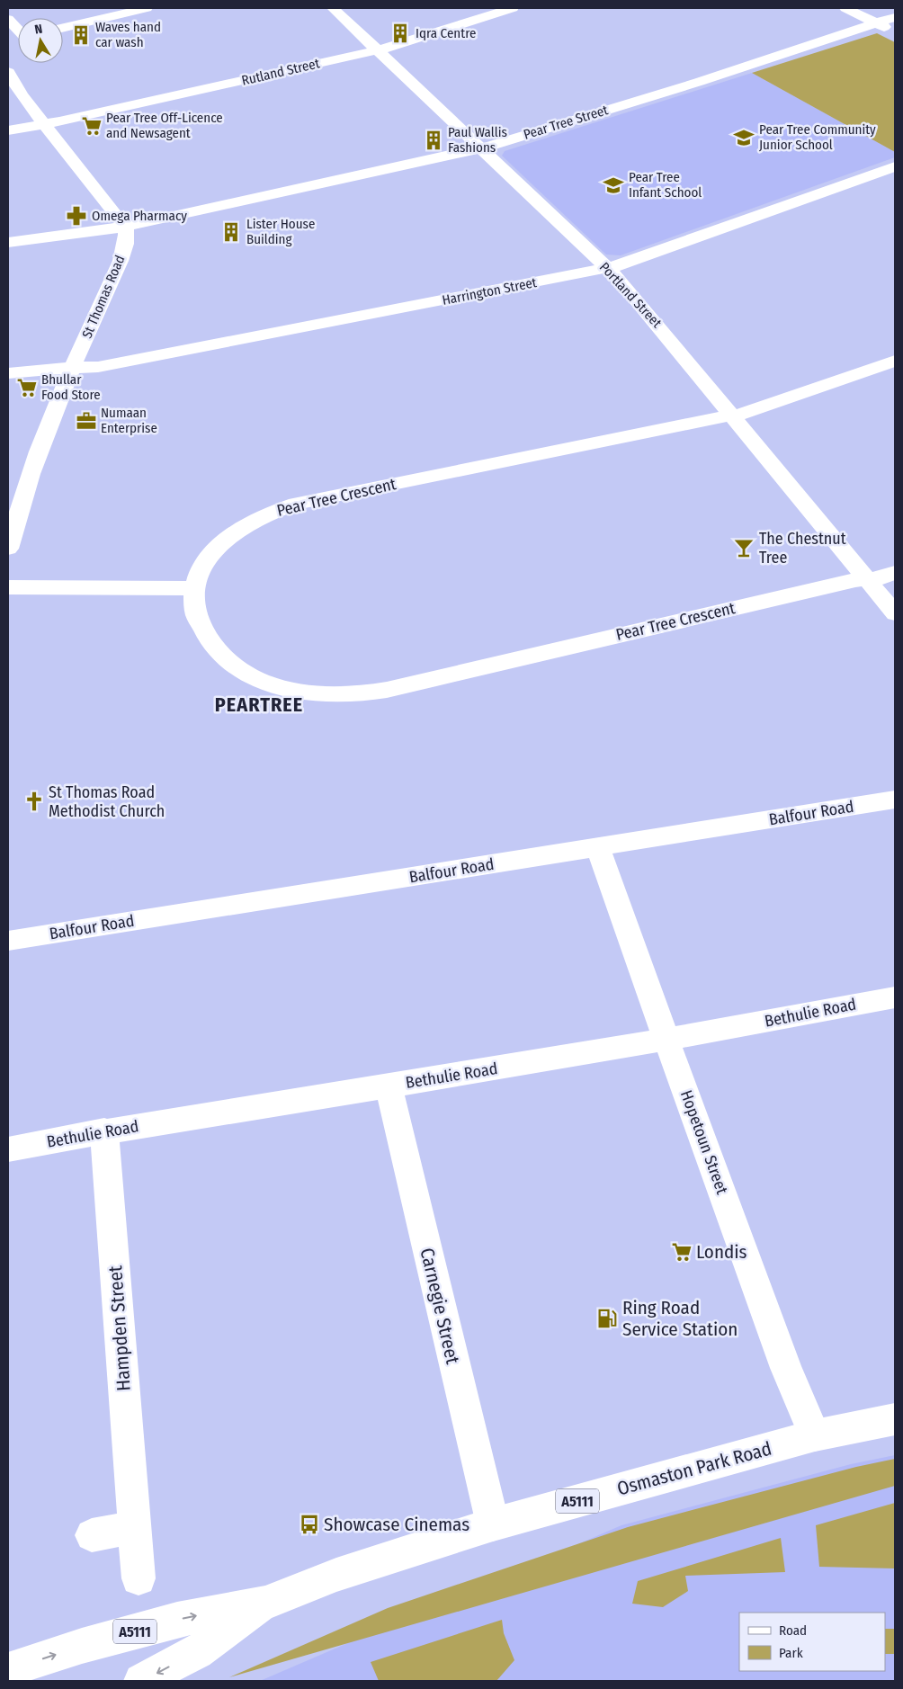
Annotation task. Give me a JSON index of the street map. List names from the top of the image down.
{
  "streets": {
    "main road": [
      "Rutland Street",
      "Pear Tree Street",
      "Harrington Street",
      "Portland Street",
      "St Thomas Road",
      "Pear Tree Crescent",
      "Balfour Road",
      "Bethulie Road",
      "Hopetoun Street",
      "Carnegie Street",
      "Hampden Street",
      "Osmaston Park Road",
      "A5111"
    ]
  },
  "crossings": [
    ["Rutland Street", "Portland Street"],
    ["Pear Tree Street", "Portland Street"],
    ["Pear Tree Street", "St Thomas Road"],
    ["Harrington Street", "Portland Street"],
    ["Harrington Street", "St Thomas Road"],
    ["Portland Street", "Pear Tree Crescent"],
    ["Balfour Road", "Hopetoun Street"],
    ["Bethulie Road", "Hopetoun Street"],
    ["Bethulie Road", "Carnegie Street"],
    ["Bethulie Road", "Hampden Street"],
    ["Hopetoun Street", "Osmaston Park Road"],
    ["Carnegie Street", "Osmaston Park Road"]
  ],
  "districts": ["PEARTREE"],
  "places": {
    "building": [
      "Iqra Centre",
      "Waves hand car wash",
      "Paul Wallis Fashions",
      "Lister House Building"
    ],
    "supermarket": ["Pear Tree Off-Licence and Newsagent", "Bhullar Food Store", "Londis"],
    "school or university": ["Pear Tree Community Junior School", "Pear Tree Infant School"],
    "pharmacy": ["Omega Pharmacy"],
    "office": ["Numaan Enterprise"],
    "bar": ["The Chestnut Tree"],
    "church": ["St Thomas Road Methodist Church"],
    "fuel station": ["Ring Road Service Station"],
    "bus stop": ["Showcase Cinemas"]
  },
  "legend": ["Road", "Park"],
  "north": "top"
}
